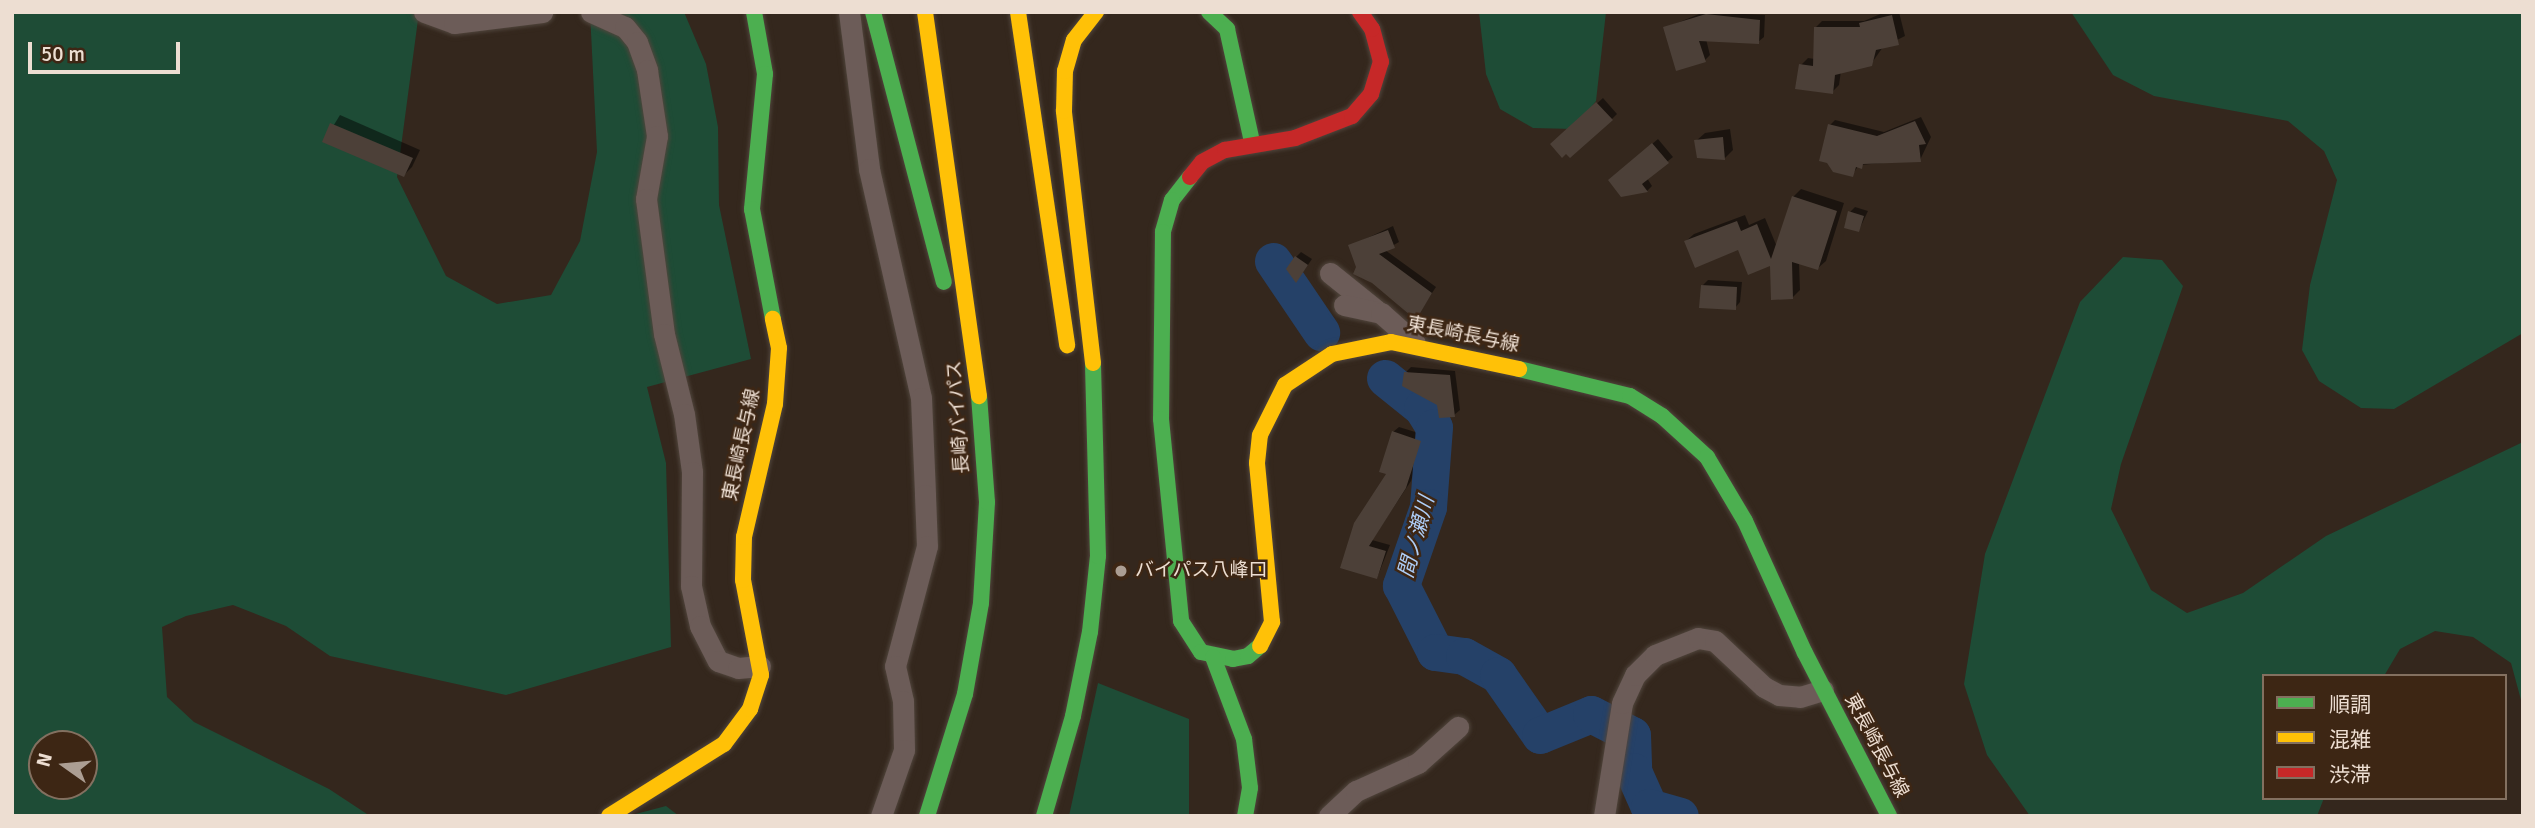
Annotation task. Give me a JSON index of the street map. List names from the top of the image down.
{
  "streets": {
    "main road": ["東長崎長与線", "長崎バイパス"]
  },
  "water": ["間ノ瀬川"],
  "places": ["バイパス八峰口"],
  "legend": ["順調", "混雑", "渋滞"],
  "scale_bar": "50 m",
  "north": "left"
}
